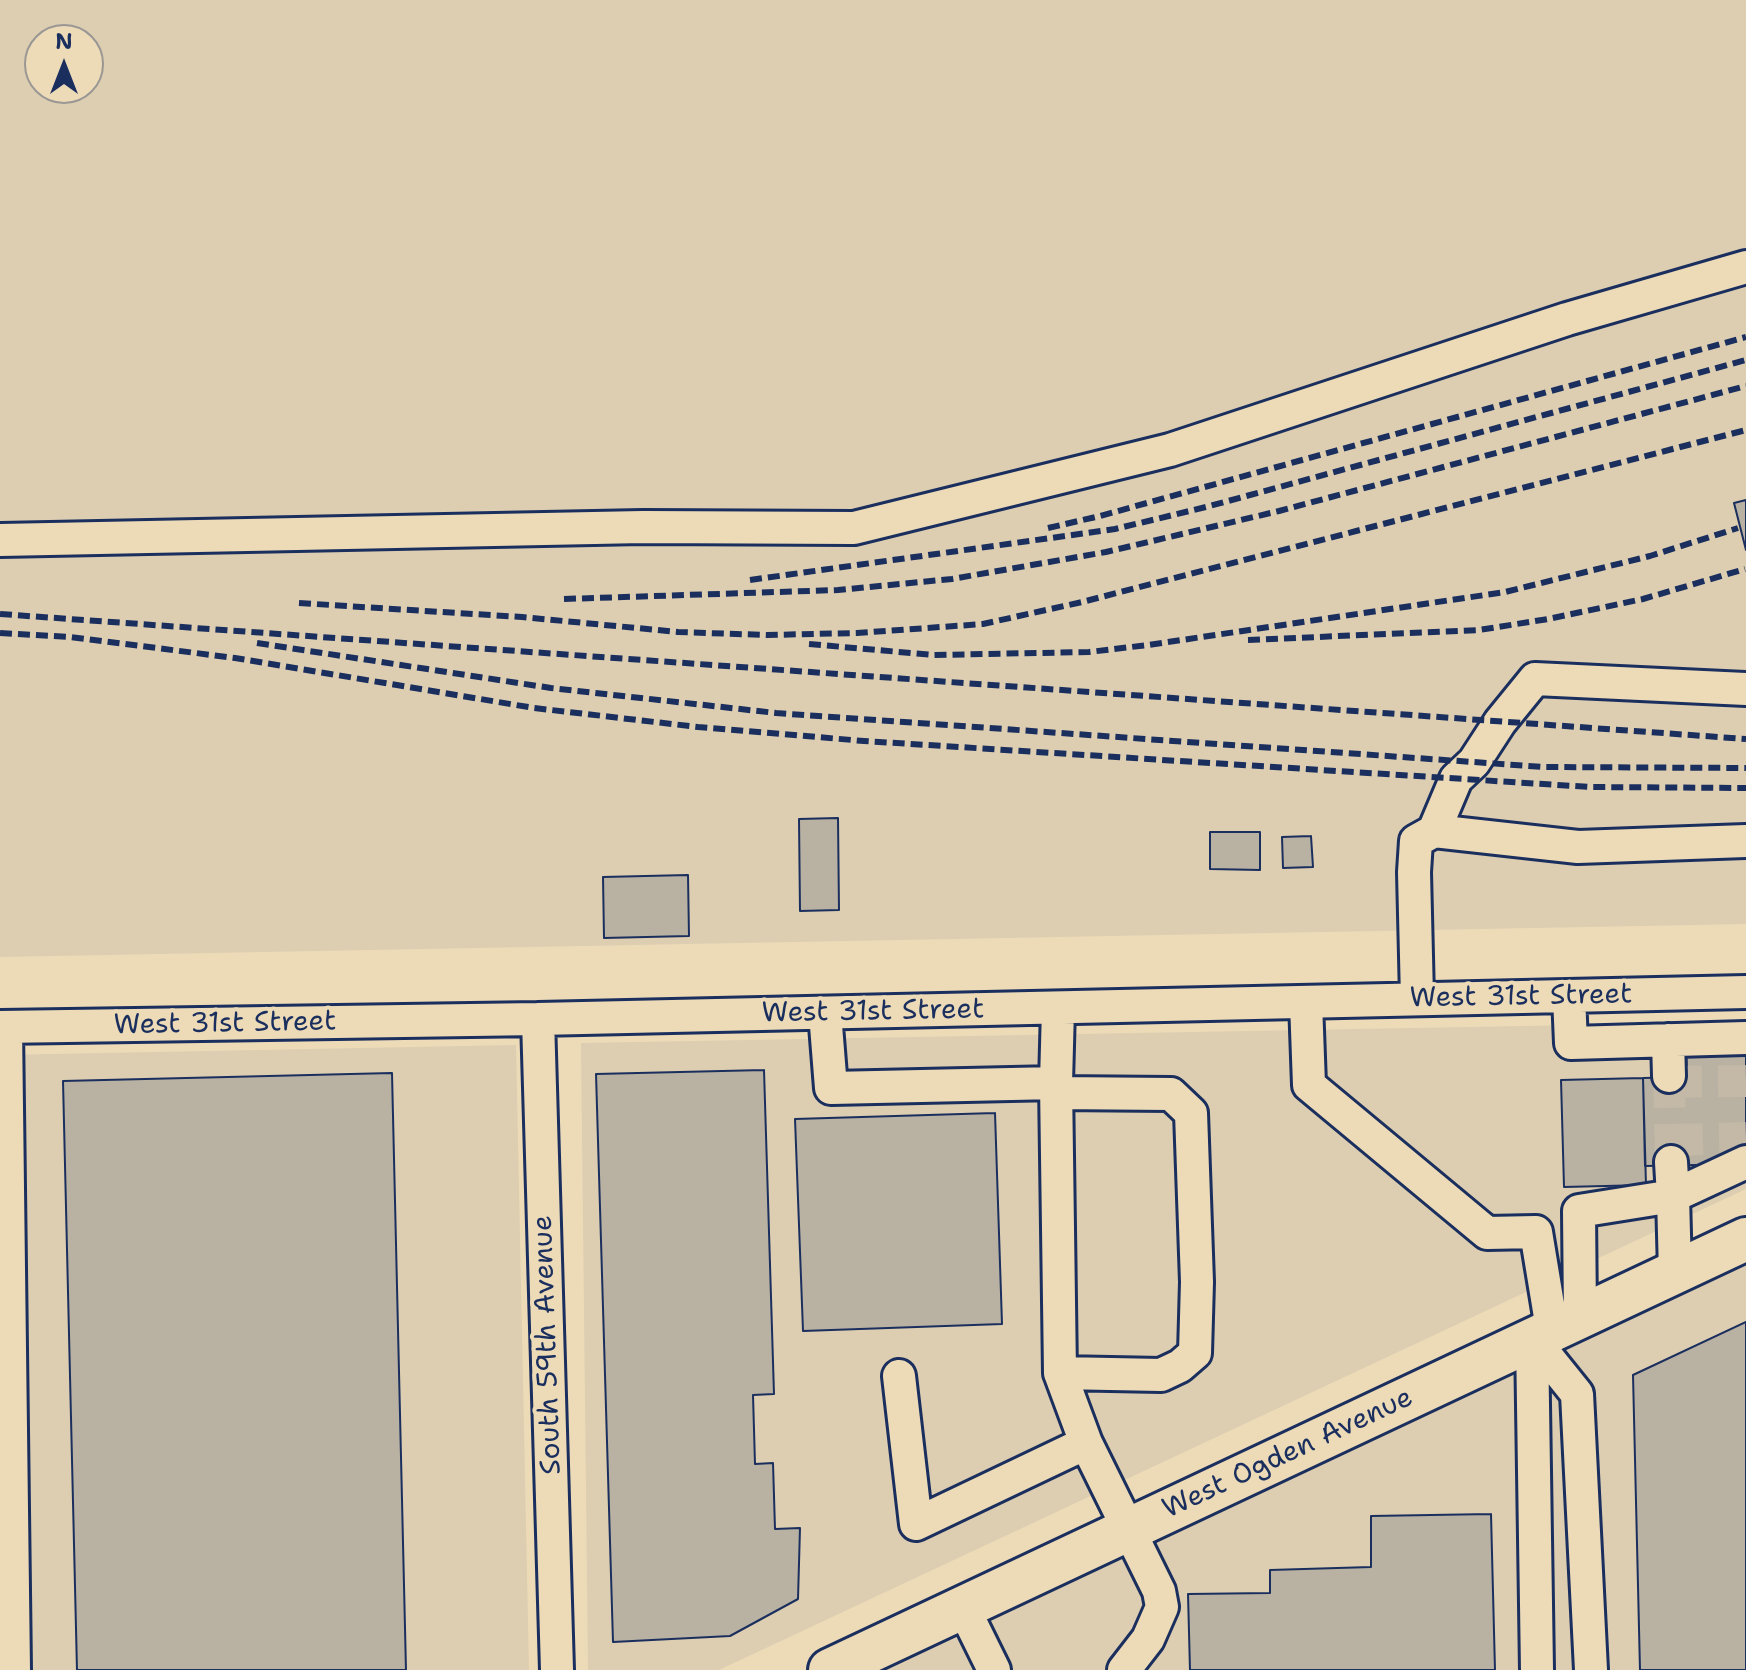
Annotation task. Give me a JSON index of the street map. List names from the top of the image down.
{
  "streets": {
    "main road": ["West Ogden Avenue"],
    "street": ["West 31st Street", "South 59th Avenue"]
  },
  "crossings": [
    ["West 31st Street", "South 59th Avenue"]
  ],
  "north": "top"
}
